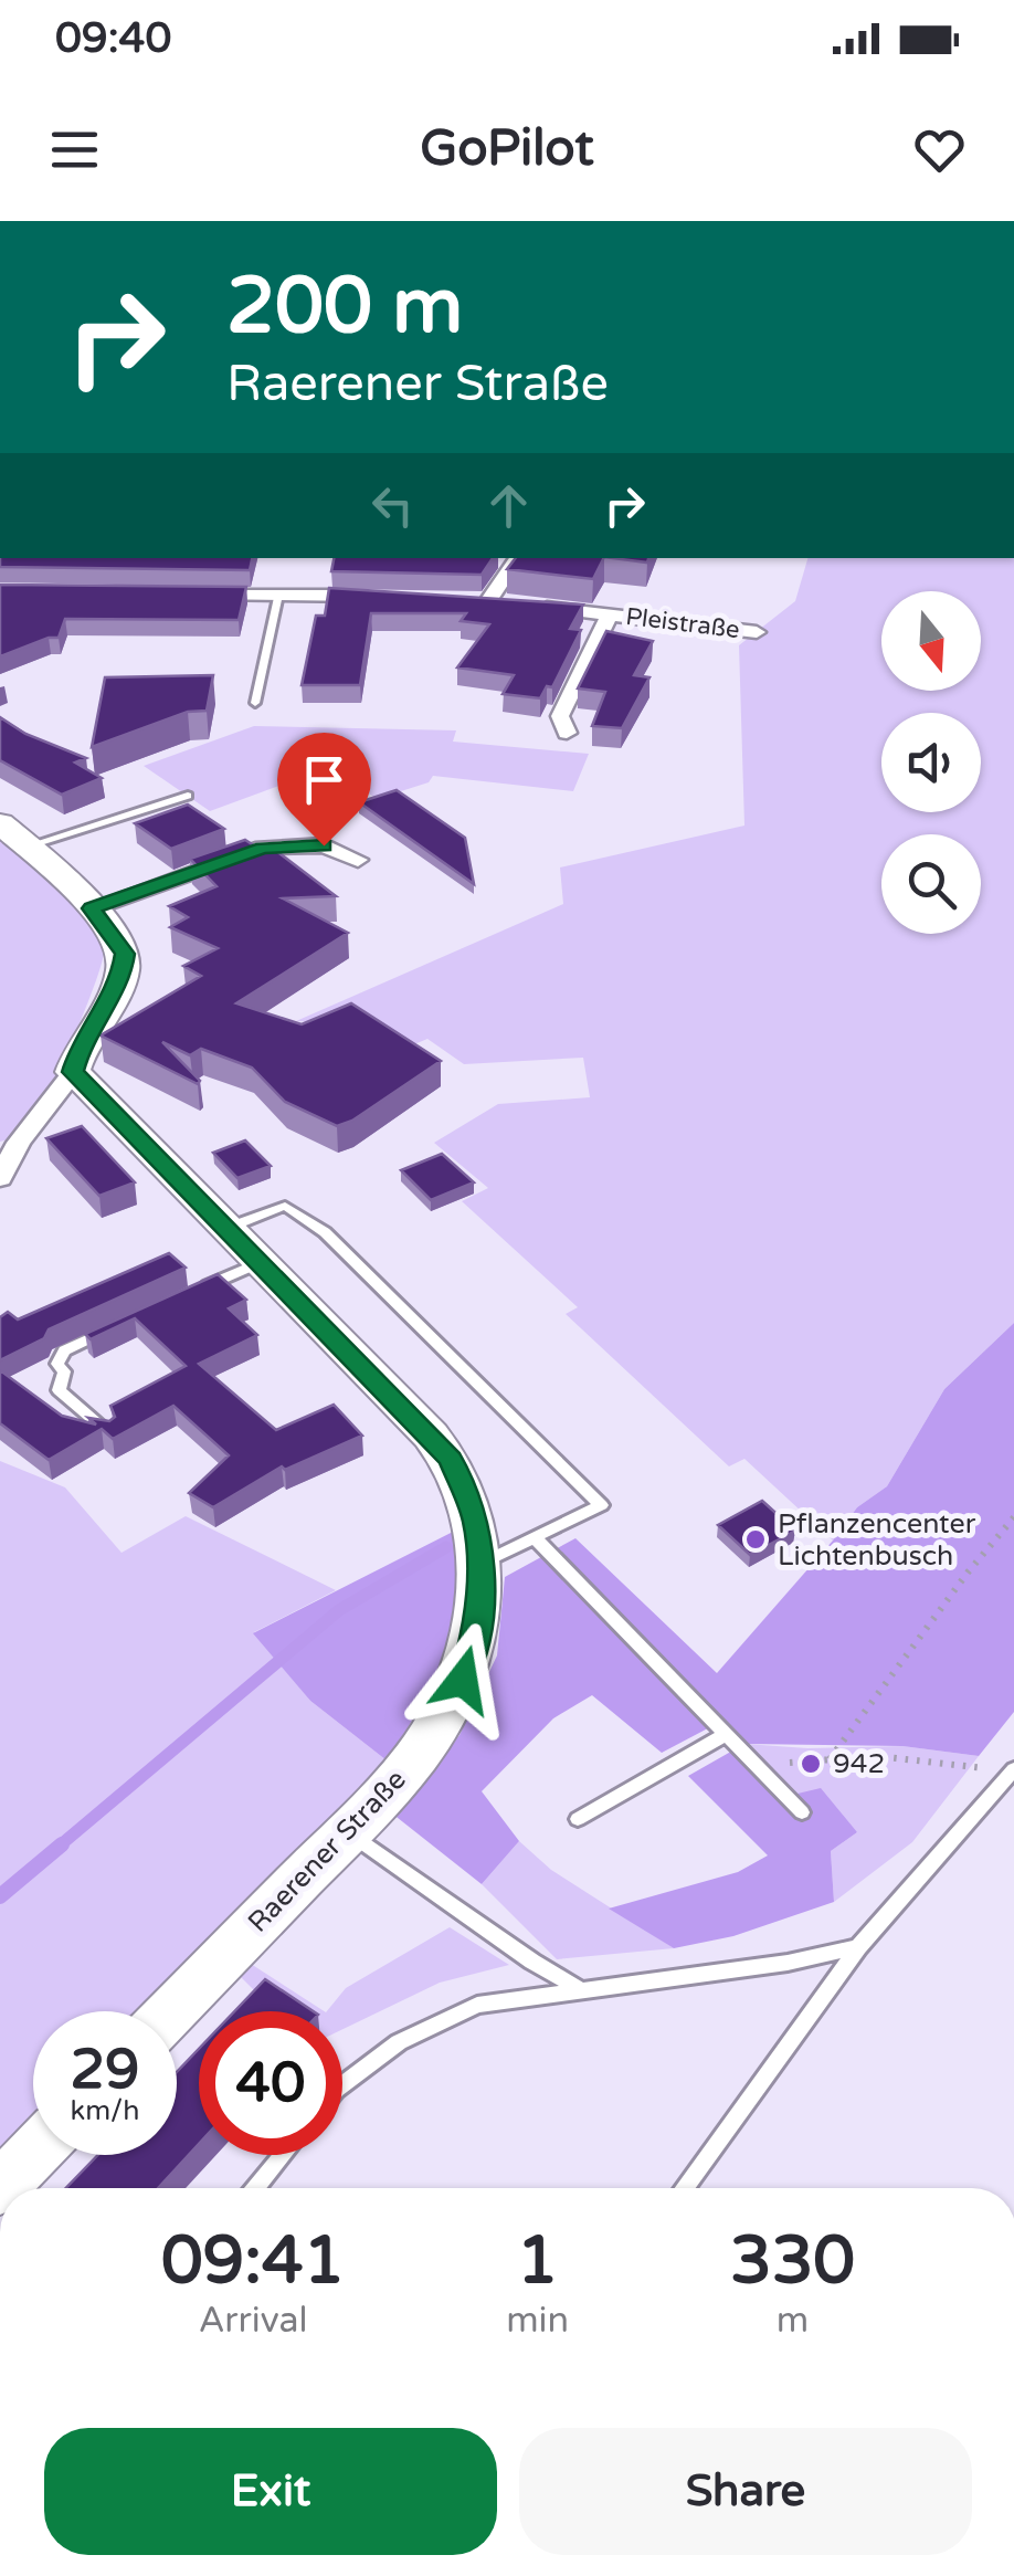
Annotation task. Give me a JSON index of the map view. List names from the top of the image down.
{
  "streets": {
    "street": ["Pleistraße", "Raerener Straße"]
  },
  "places": ["Pflanzencenter Lichtenbusch", "942"],
  "north": "bottom",
  "page": {
    "status": "09:40",
    "header": "GoPilot",
    "turn": ["200 m", "Raerener Straße"],
    "speed": "29 km/h",
    "limit": "40",
    "eta": [
      "09:41",
      "Arrival",
      "1",
      "min",
      "330",
      "m"
    ],
    "buttons": ["Exit", "Share"]
  }
}
